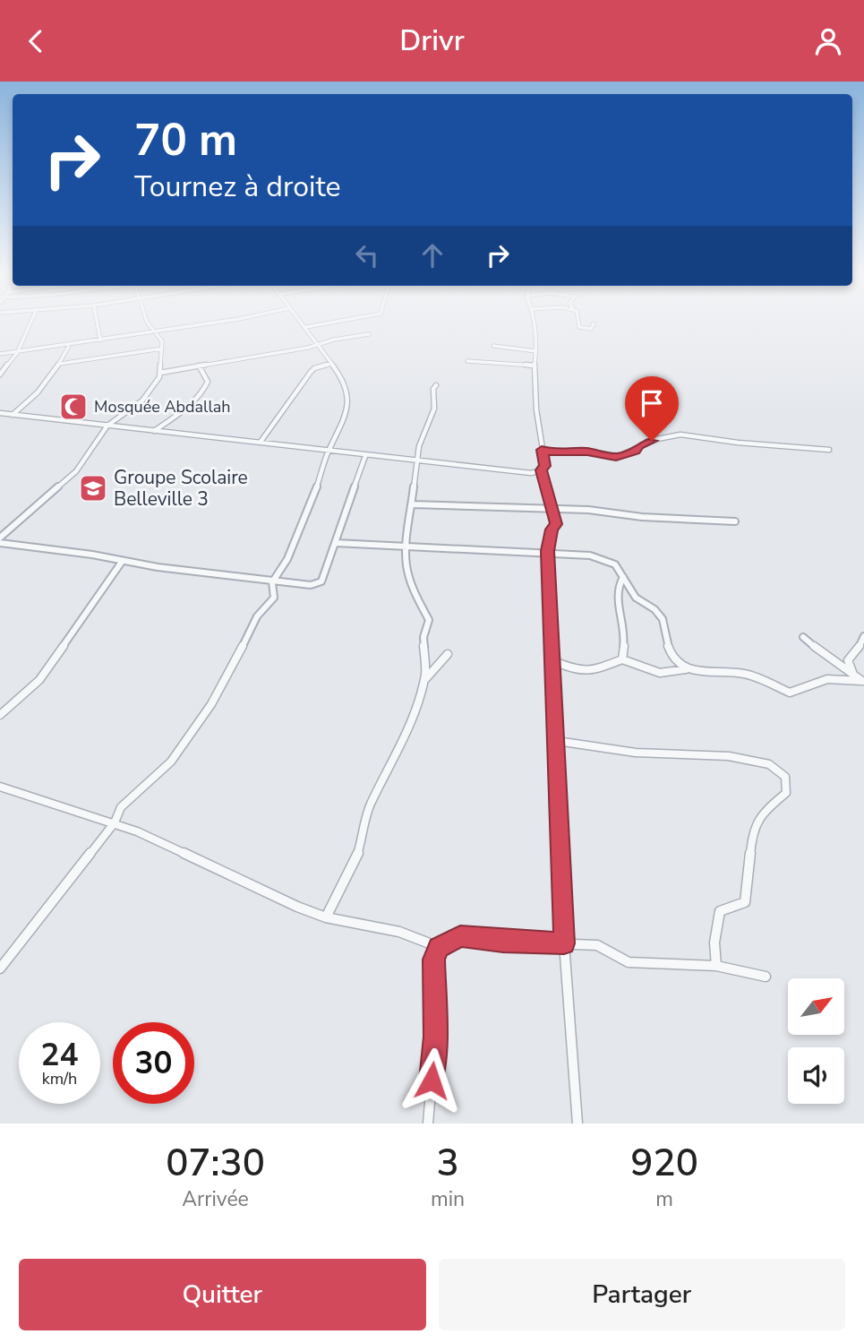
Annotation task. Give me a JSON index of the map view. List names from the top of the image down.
{
  "places": {
    "mosque": ["Mosquée Abdallah"],
    "school or university": ["Groupe Scolaire Belleville 3"]
  },
  "north": "top right",
  "page": {
    "header": "Drivr",
    "turn": ["70 m", "Tournez à droite"],
    "speed": "24 km/h",
    "limit": "30",
    "eta": [
      "07:30",
      "Arrivée",
      "3",
      "min",
      "920",
      "m"
    ],
    "buttons": ["Quitter", "Partager"]
  }
}
